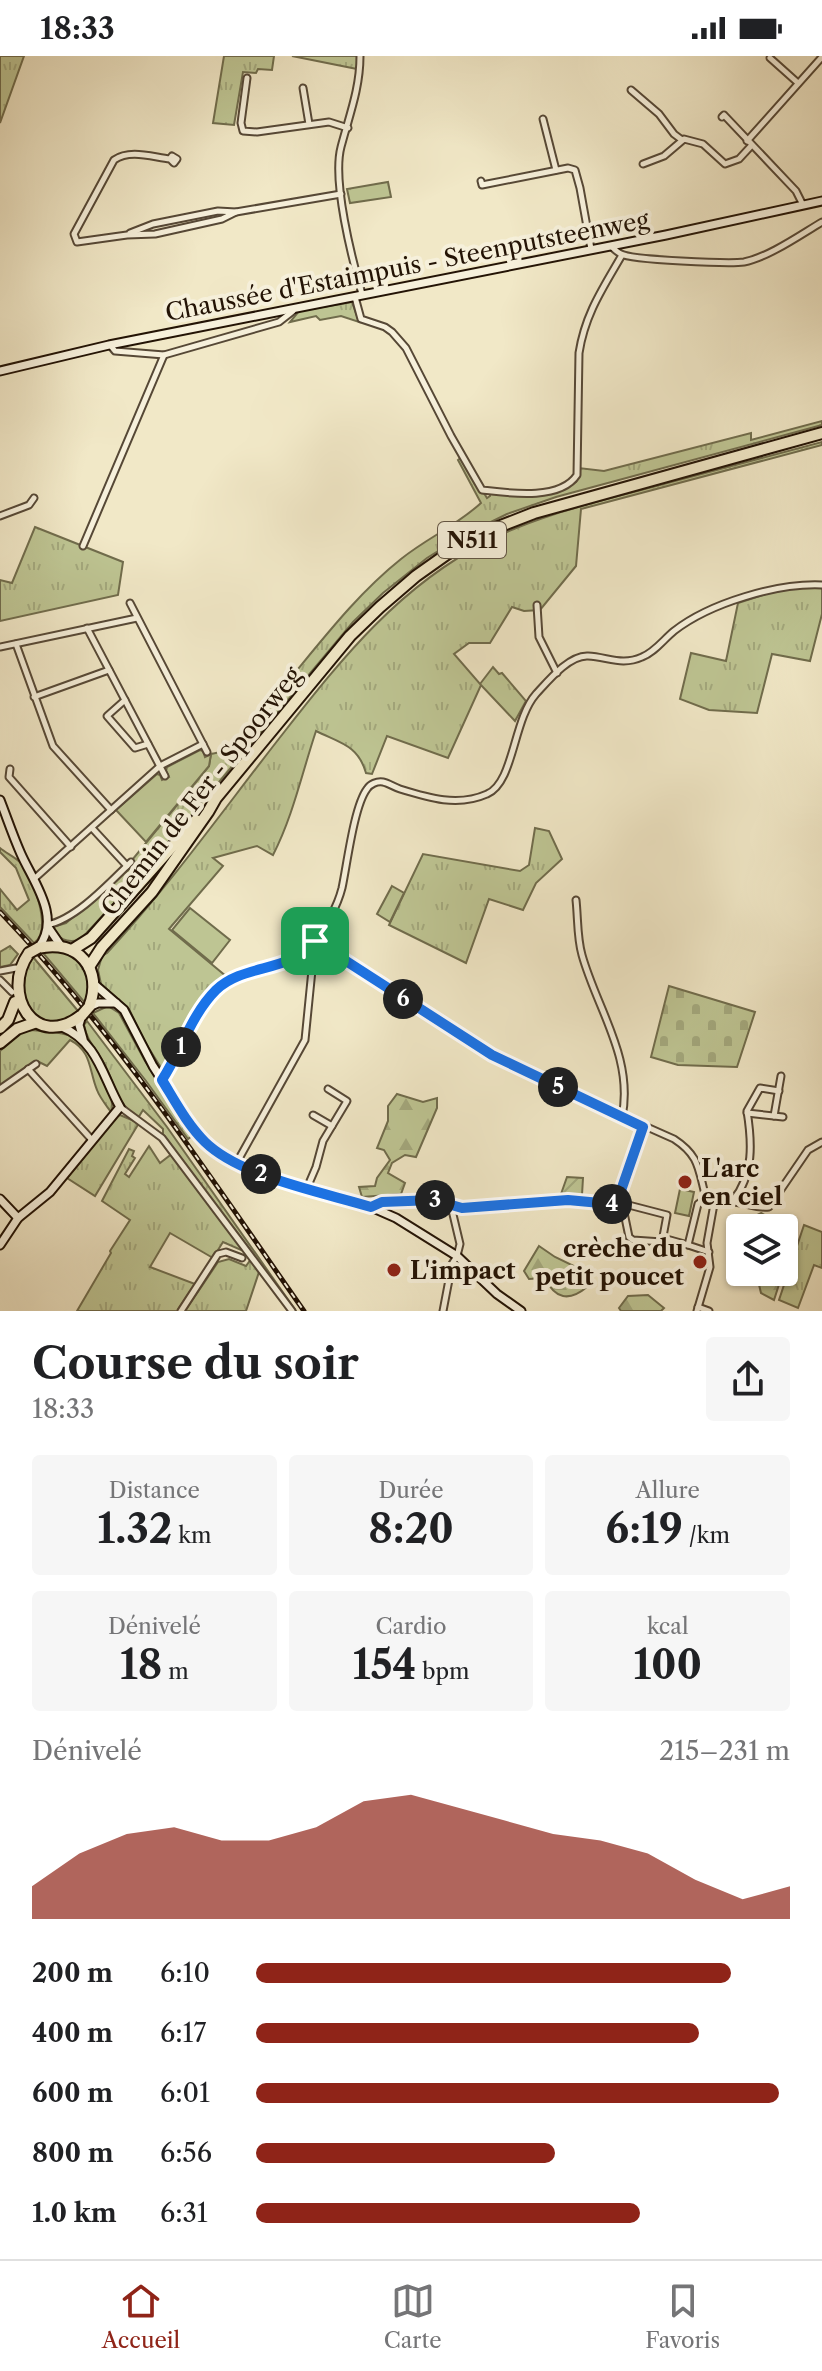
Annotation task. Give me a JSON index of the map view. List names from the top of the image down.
{
  "streets": {
    "highway": ["N511", "Chemin de Fer - Spoorweg"],
    "main road": ["Chaussée d'Estaimpuis - Steenputsteenweg"]
  },
  "places": ["L'arc en ciel", "crèche du petit poucet", "L'impact"],
  "page": {
    "status": "18:33",
    "pins": [
      "6",
      "1",
      "5",
      "2",
      "3",
      "4"
    ],
    "heading": ["Course du soir", "18:33"],
    "stats": [
      ["Distance", "1.32 km"],
      ["Durée", "8:20"],
      ["Allure", "6:19 /km"],
      ["Dénivelé", "18 m"],
      ["Cardio", "154 bpm"],
      ["kcal", "100"]
    ],
    "chart": ["Dénivelé", "215–231 m"],
    "list": [
      {
        "name": "200 m",
        "note": "6:10"
      },
      {
        "name": "400 m",
        "note": "6:17"
      },
      {
        "name": "600 m",
        "note": "6:01"
      },
      {
        "name": "800 m",
        "note": "6:56"
      },
      {
        "name": "1.0 km",
        "note": "6:31"
      }
    ],
    "tabs": ["Accueil", "Carte", "Favoris"]
  }
}
